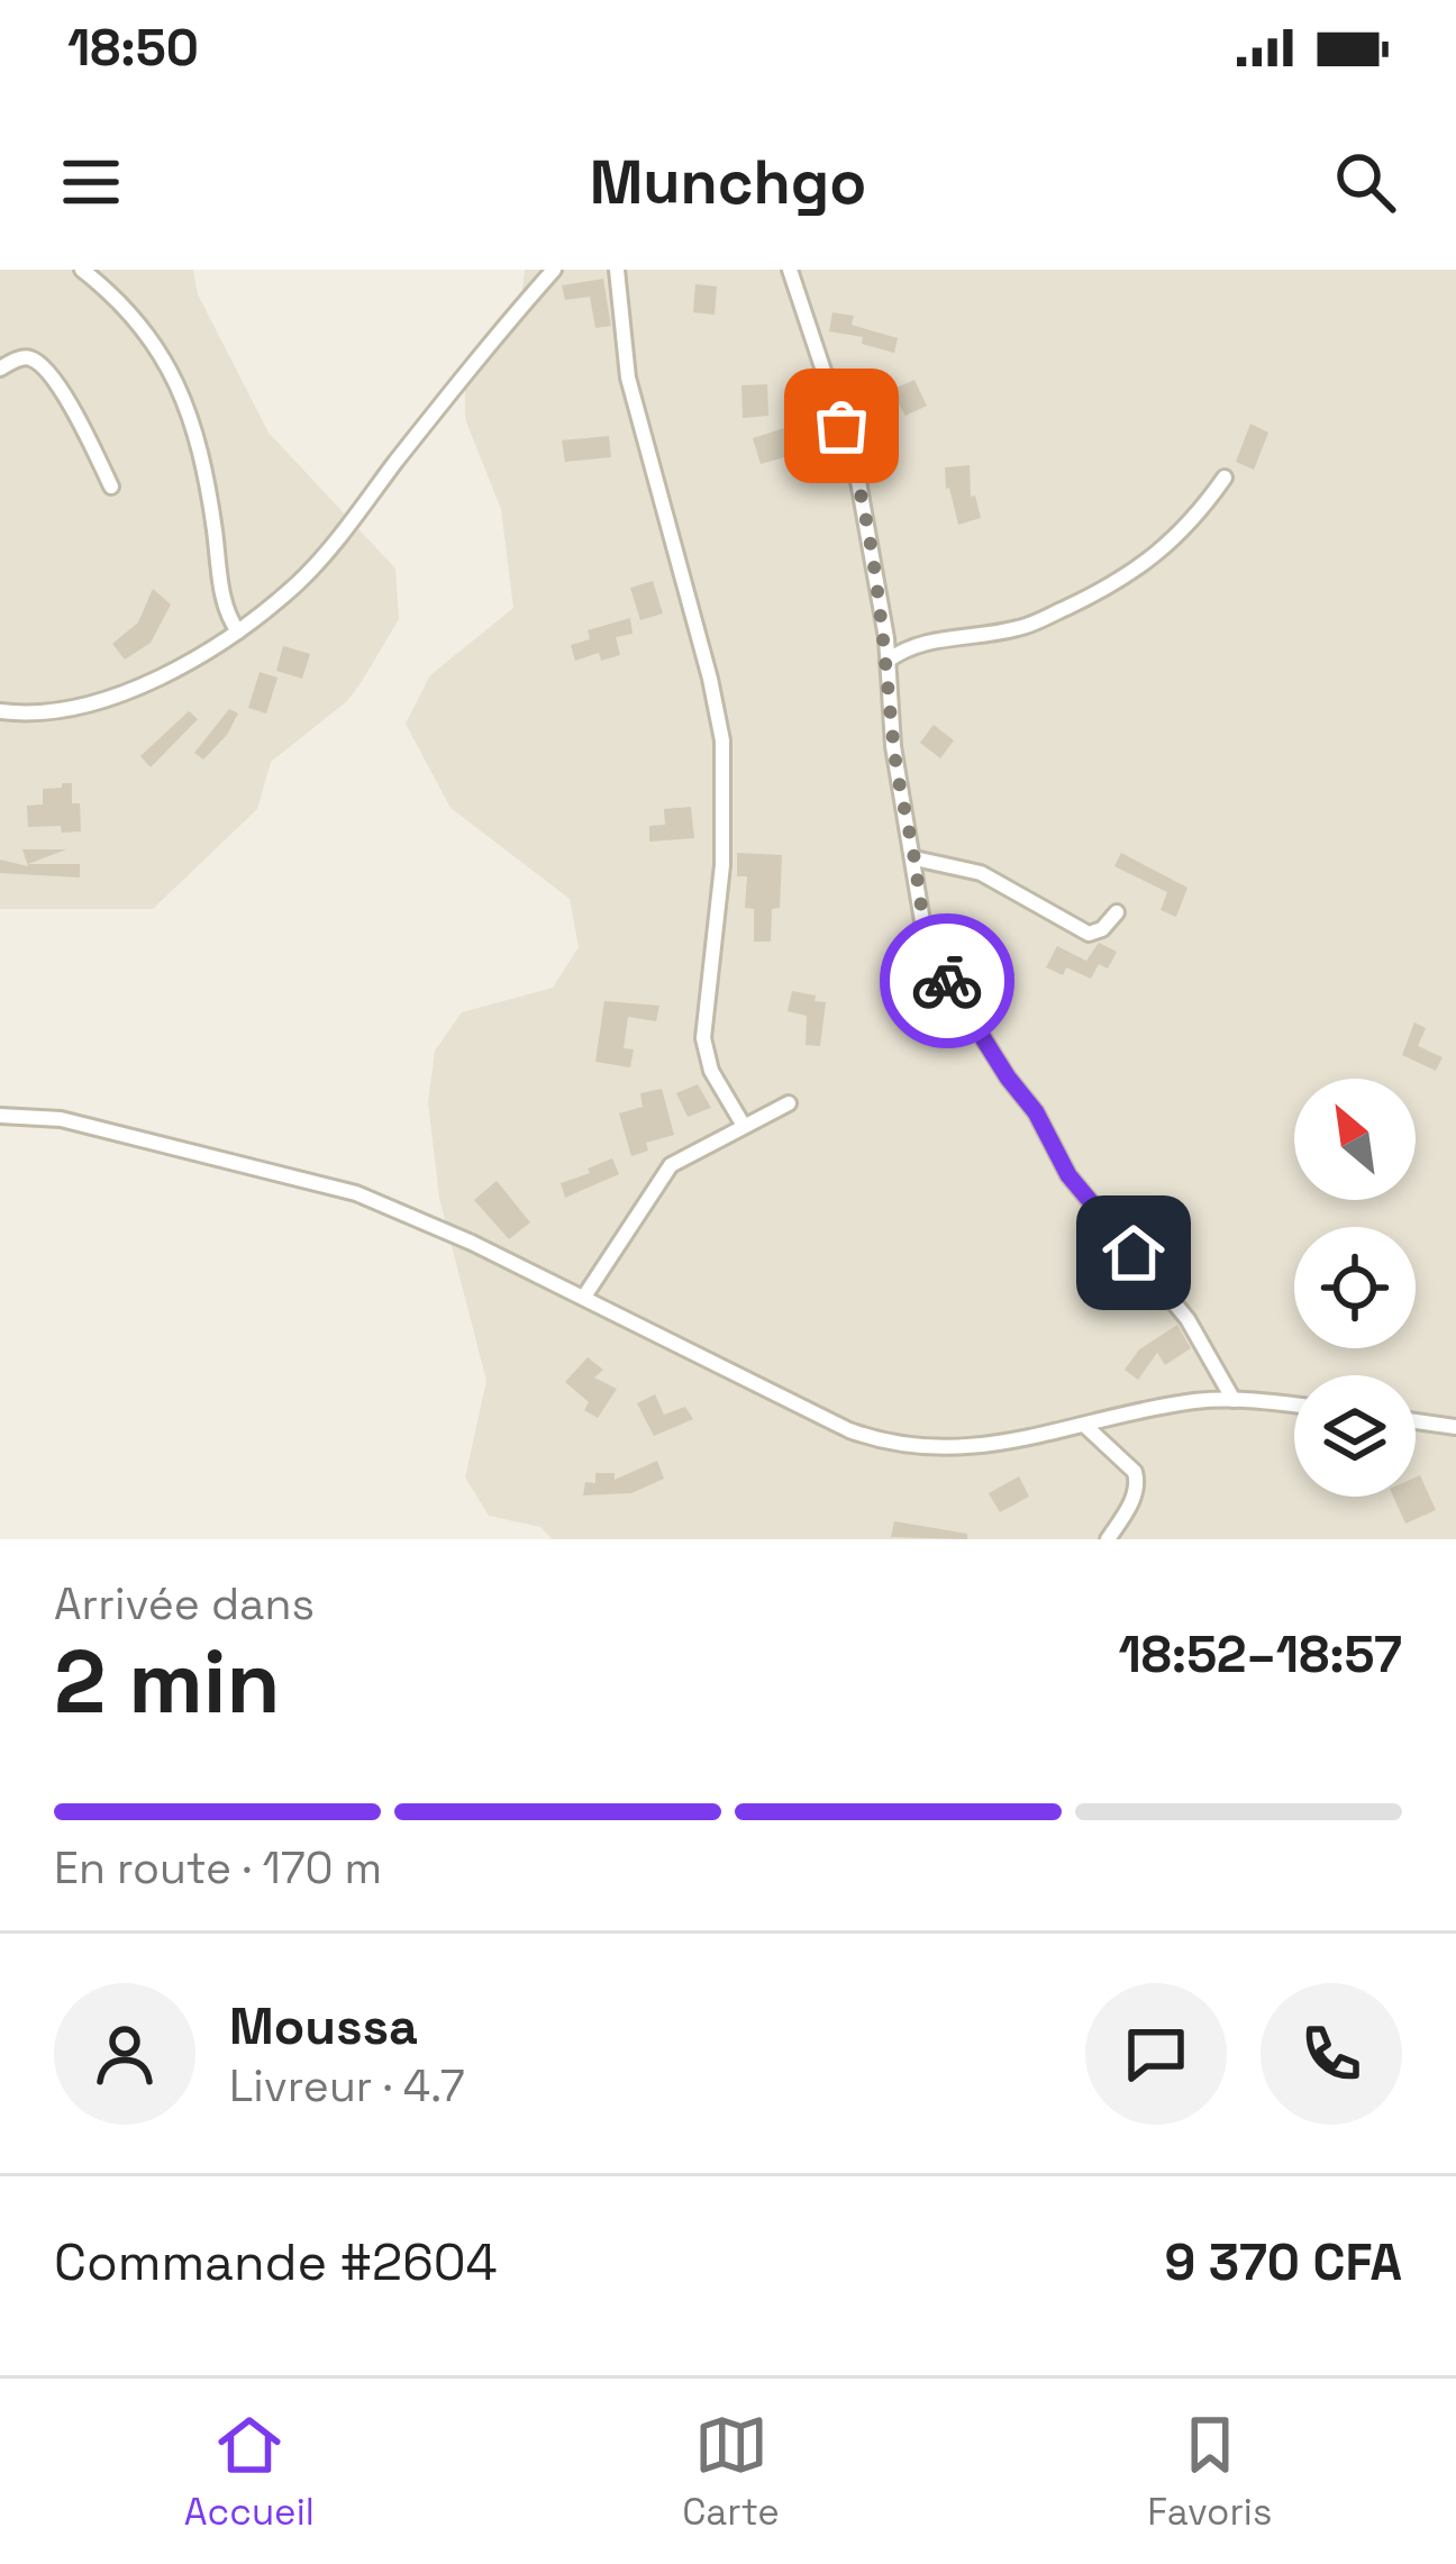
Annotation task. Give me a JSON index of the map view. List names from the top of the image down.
{
  "north": "top left",
  "page": {
    "status": "18:50",
    "header": "Munchgo",
    "heading": ["2 min", "Arrivée dans", "18:52–18:57"],
    "panel": [
      "Moussa",
      "Livreur · 4.7",
      "Commande #2604",
      "9 370 CFA"
    ],
    "bar": "En route · 170 m",
    "tabs": ["Accueil", "Carte", "Favoris"]
  }
}
